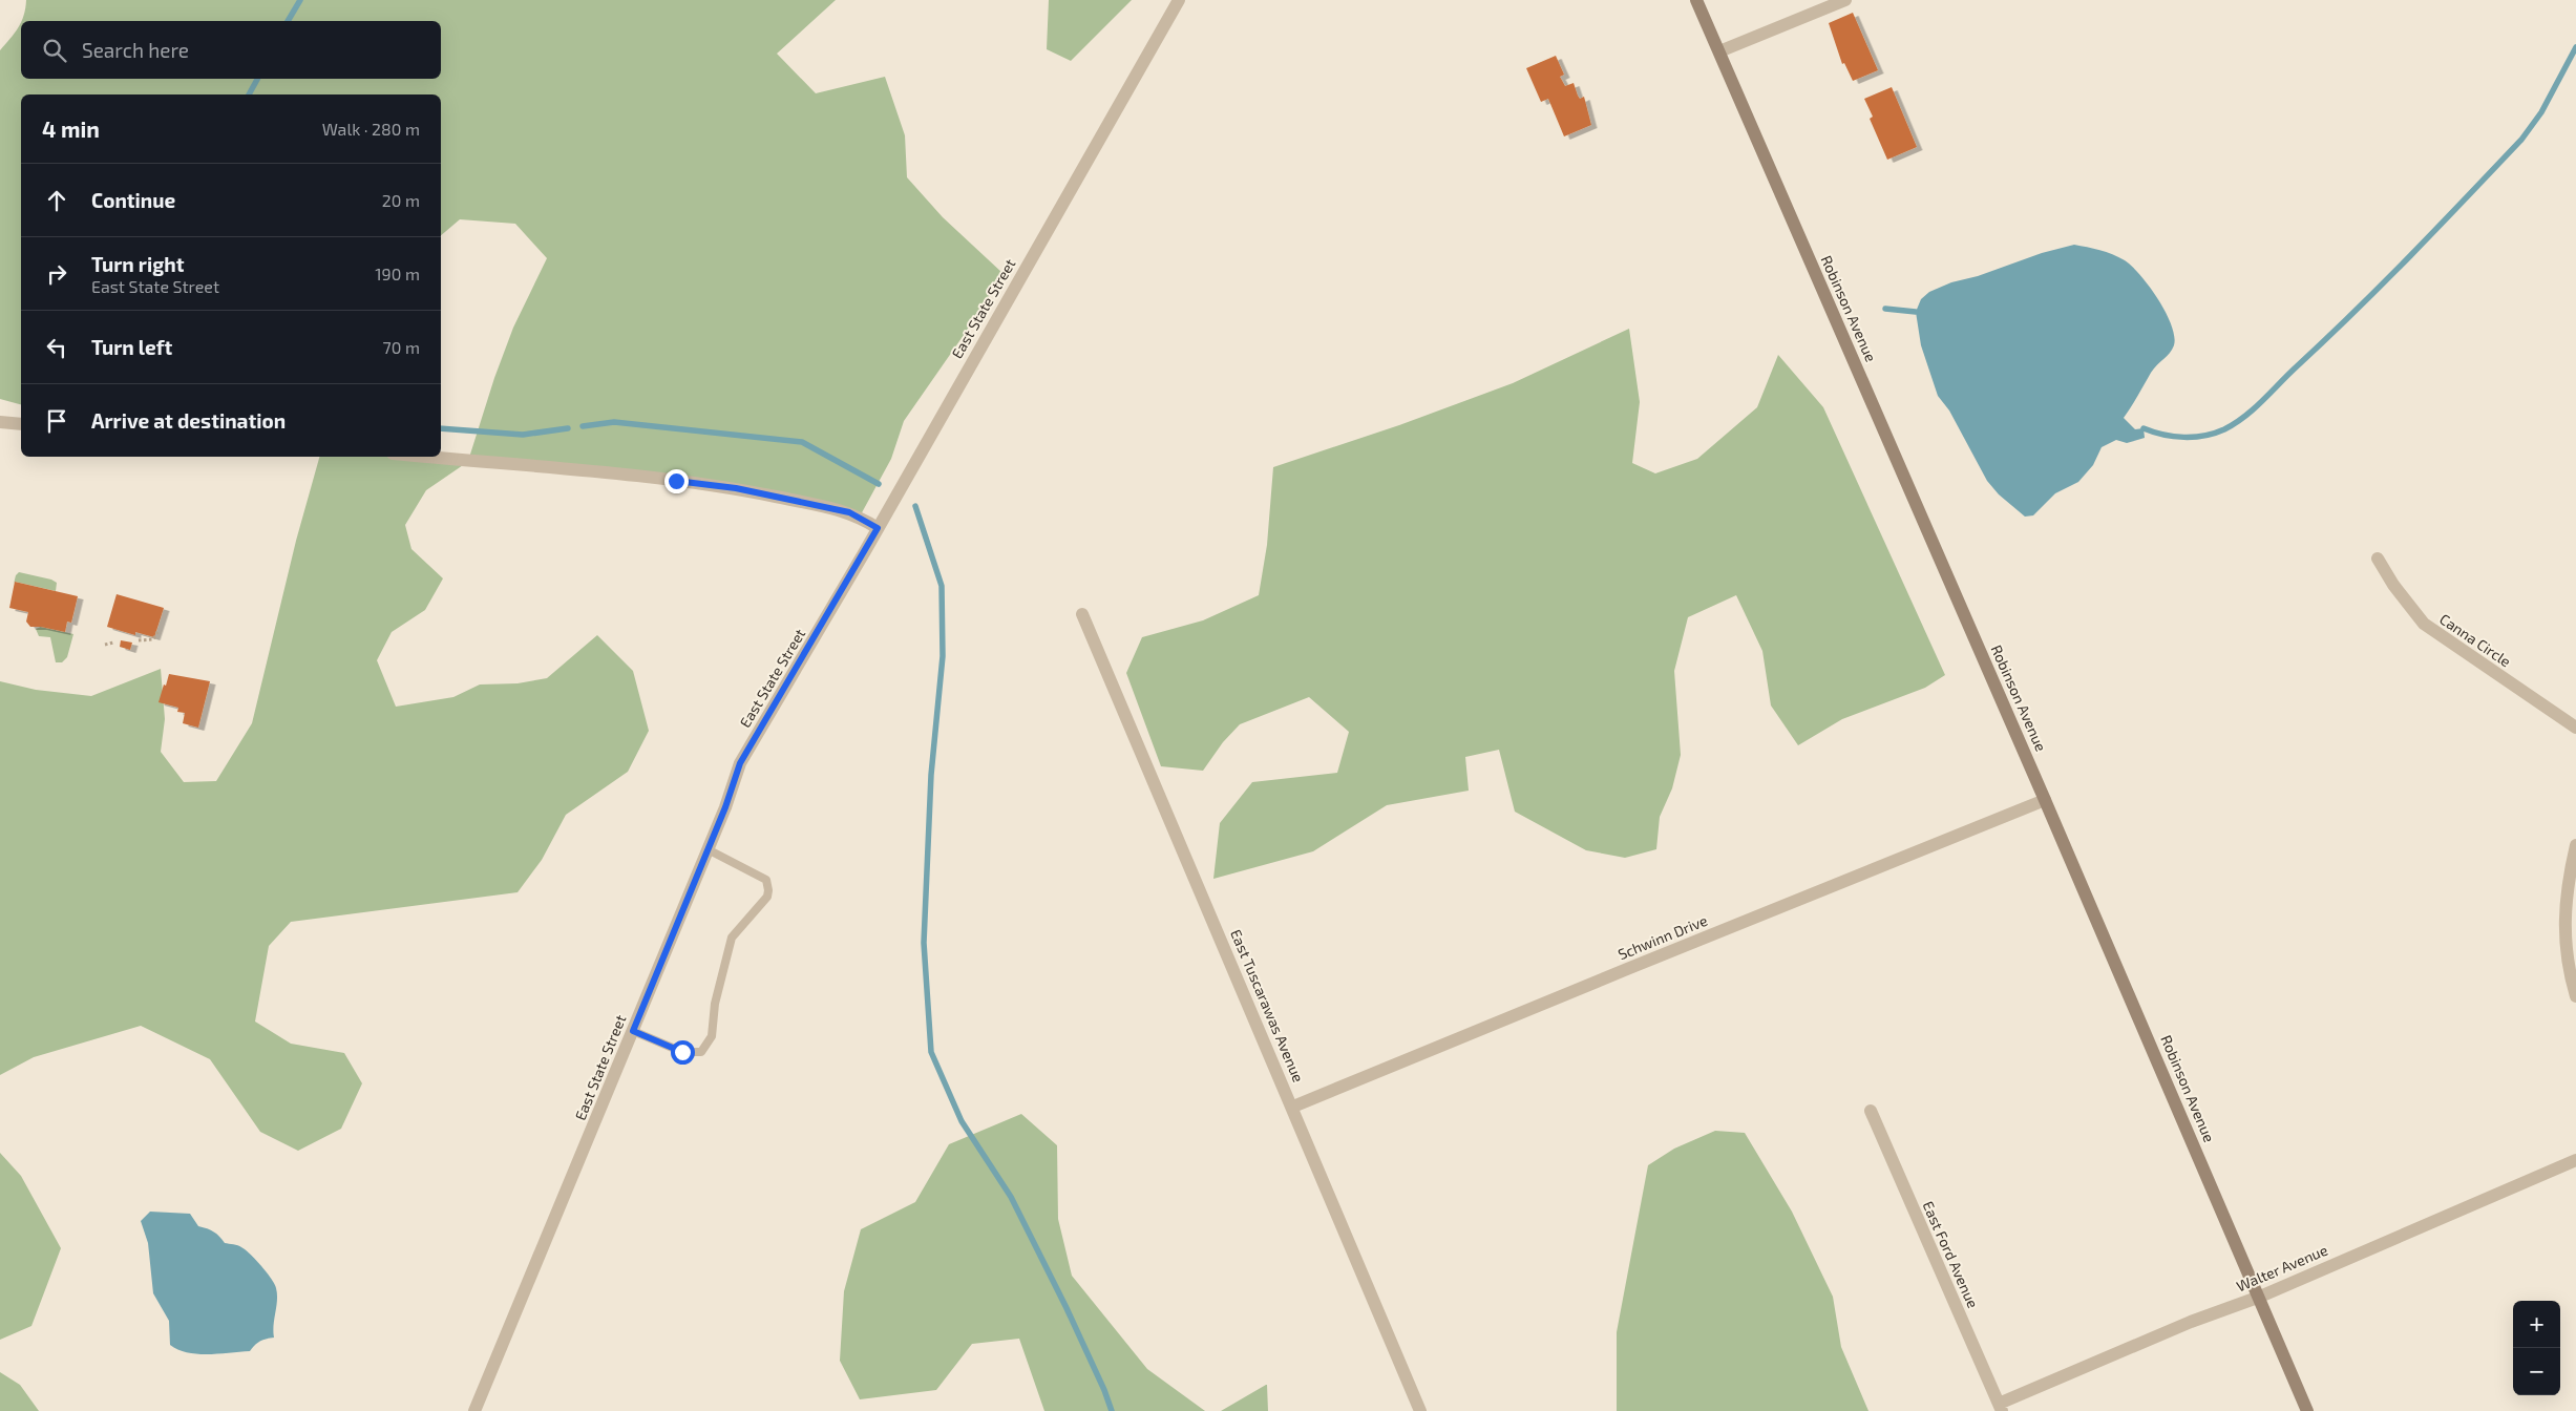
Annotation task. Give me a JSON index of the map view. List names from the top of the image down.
{
  "streets": {
    "main road": ["Robinson Avenue"],
    "street": [
      "East State Street",
      "Canna Circle",
      "Schwinn Drive",
      "East Tuscarawas Avenue",
      "East Ford Avenue",
      "Walter Avenue"
    ]
  },
  "crossings": [
    ["Robinson Avenue", "Schwinn Drive"],
    ["Robinson Avenue", "Walter Avenue"],
    ["Schwinn Drive", "East Tuscarawas Avenue"],
    ["East Ford Avenue", "Walter Avenue"]
  ],
  "page": {
    "search": "Search here",
    "heading": ["4 min", "Walk · 280 m"],
    "list": [
      ["Continue", "20 m"],
      ["Turn right", "East State Street", "190 m"],
      ["Turn left", "70 m"],
      "Arrive at destination"
    ],
    "map_buttons": ["+", "−"]
  }
}
